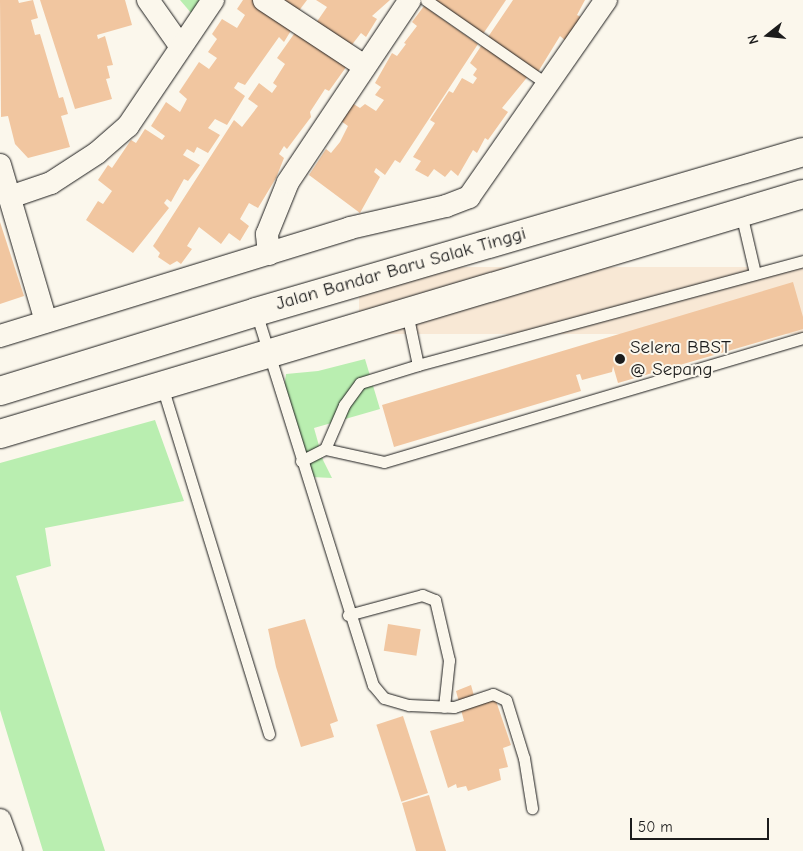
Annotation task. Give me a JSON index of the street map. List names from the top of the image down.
{
  "streets": {
    "main road": ["Jalan Bandar Baru Salak Tinggi"]
  },
  "places": ["Selera BBST @ Sepang"],
  "scale_bar": "50 m",
  "north": "left"
}
